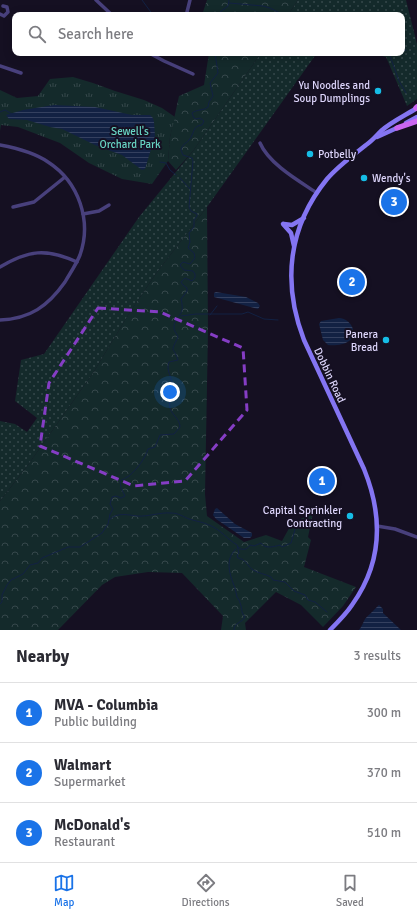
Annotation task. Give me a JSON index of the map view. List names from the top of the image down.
{
  "streets": {
    "street": ["Dobbin Road"]
  },
  "parks": ["Sewell's Orchard Park"],
  "places": [
    "Yu Noodles and Soup Dumplings",
    "Potbelly",
    "Wendy's",
    "Panera Bread",
    "Capital Sprinkler Contracting"
  ],
  "page": {
    "search": "Search here",
    "pins": ["3", "2", "1"],
    "heading": ["Nearby", "3 results"],
    "list": [
      {
        "mark": "1",
        "name": "MVA - Columbia",
        "note": "Public building",
        "value": "300 m"
      },
      {
        "mark": "2",
        "name": "Walmart",
        "note": "Supermarket",
        "value": "370 m"
      },
      {
        "mark": "3",
        "name": "McDonald's",
        "note": "Restaurant",
        "value": "510 m"
      }
    ],
    "nav": ["Map", "Directions", "Saved"]
  }
}
